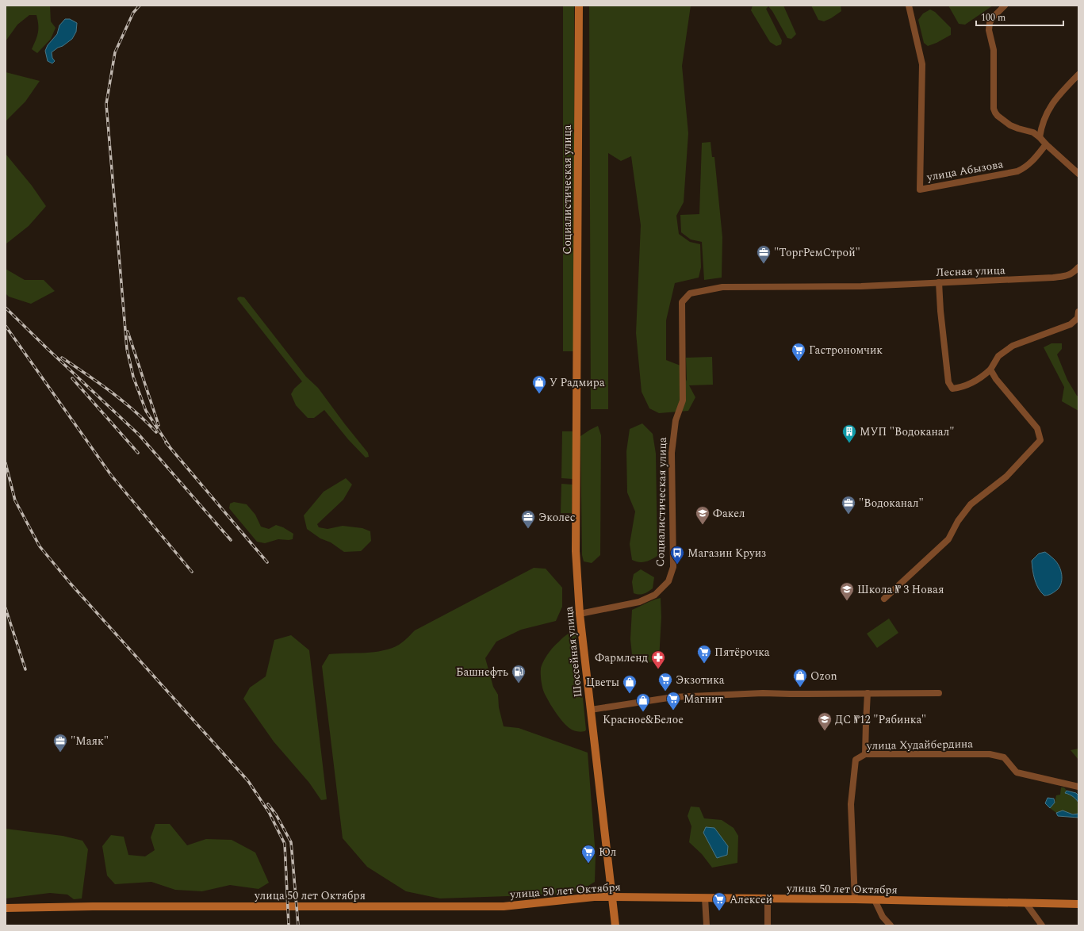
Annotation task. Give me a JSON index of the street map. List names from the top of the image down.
{
  "streets": {
    "main road": ["Социалистическая улица", "Шоссейная улица", "улица 50 лет Октября"],
    "street": ["улица Абызова", "Лесная улица", "улица Худайбердина"]
  },
  "crossings": [
    ["Социалистическая улица", "Лесная улица"],
    ["Социалистическая улица", "Шоссейная улица"],
    ["Шоссейная улица", "улица 50 лет Октября"],
    ["улица Худайбердина", "улица 50 лет Октября"]
  ],
  "places": {
    "office": [
      "\"ТоргРемСтрой\"",
      "\"Водоканал\"",
      "Эколес",
      "\"Маяк\""
    ],
    "supermarket": [
      "Гастрономчик",
      "Пятёрочка",
      "Экзотика",
      "Магнит",
      "Юл",
      "Алексей"
    ],
    "shop": [
      "У Радмира",
      "Ozon",
      "Цветы",
      "Красное&Белое"
    ],
    "building": ["МУП \"Водоканал\""],
    "school or university": ["Факел", "Школа № 3 Новая", "ДС №12 \"Рябинка\""],
    "bus stop": ["Магазин Круиз"],
    "pharmacy": ["Фармленд"],
    "fuel station": ["Башнефть"]
  },
  "scale_bar": "100 m"
}
